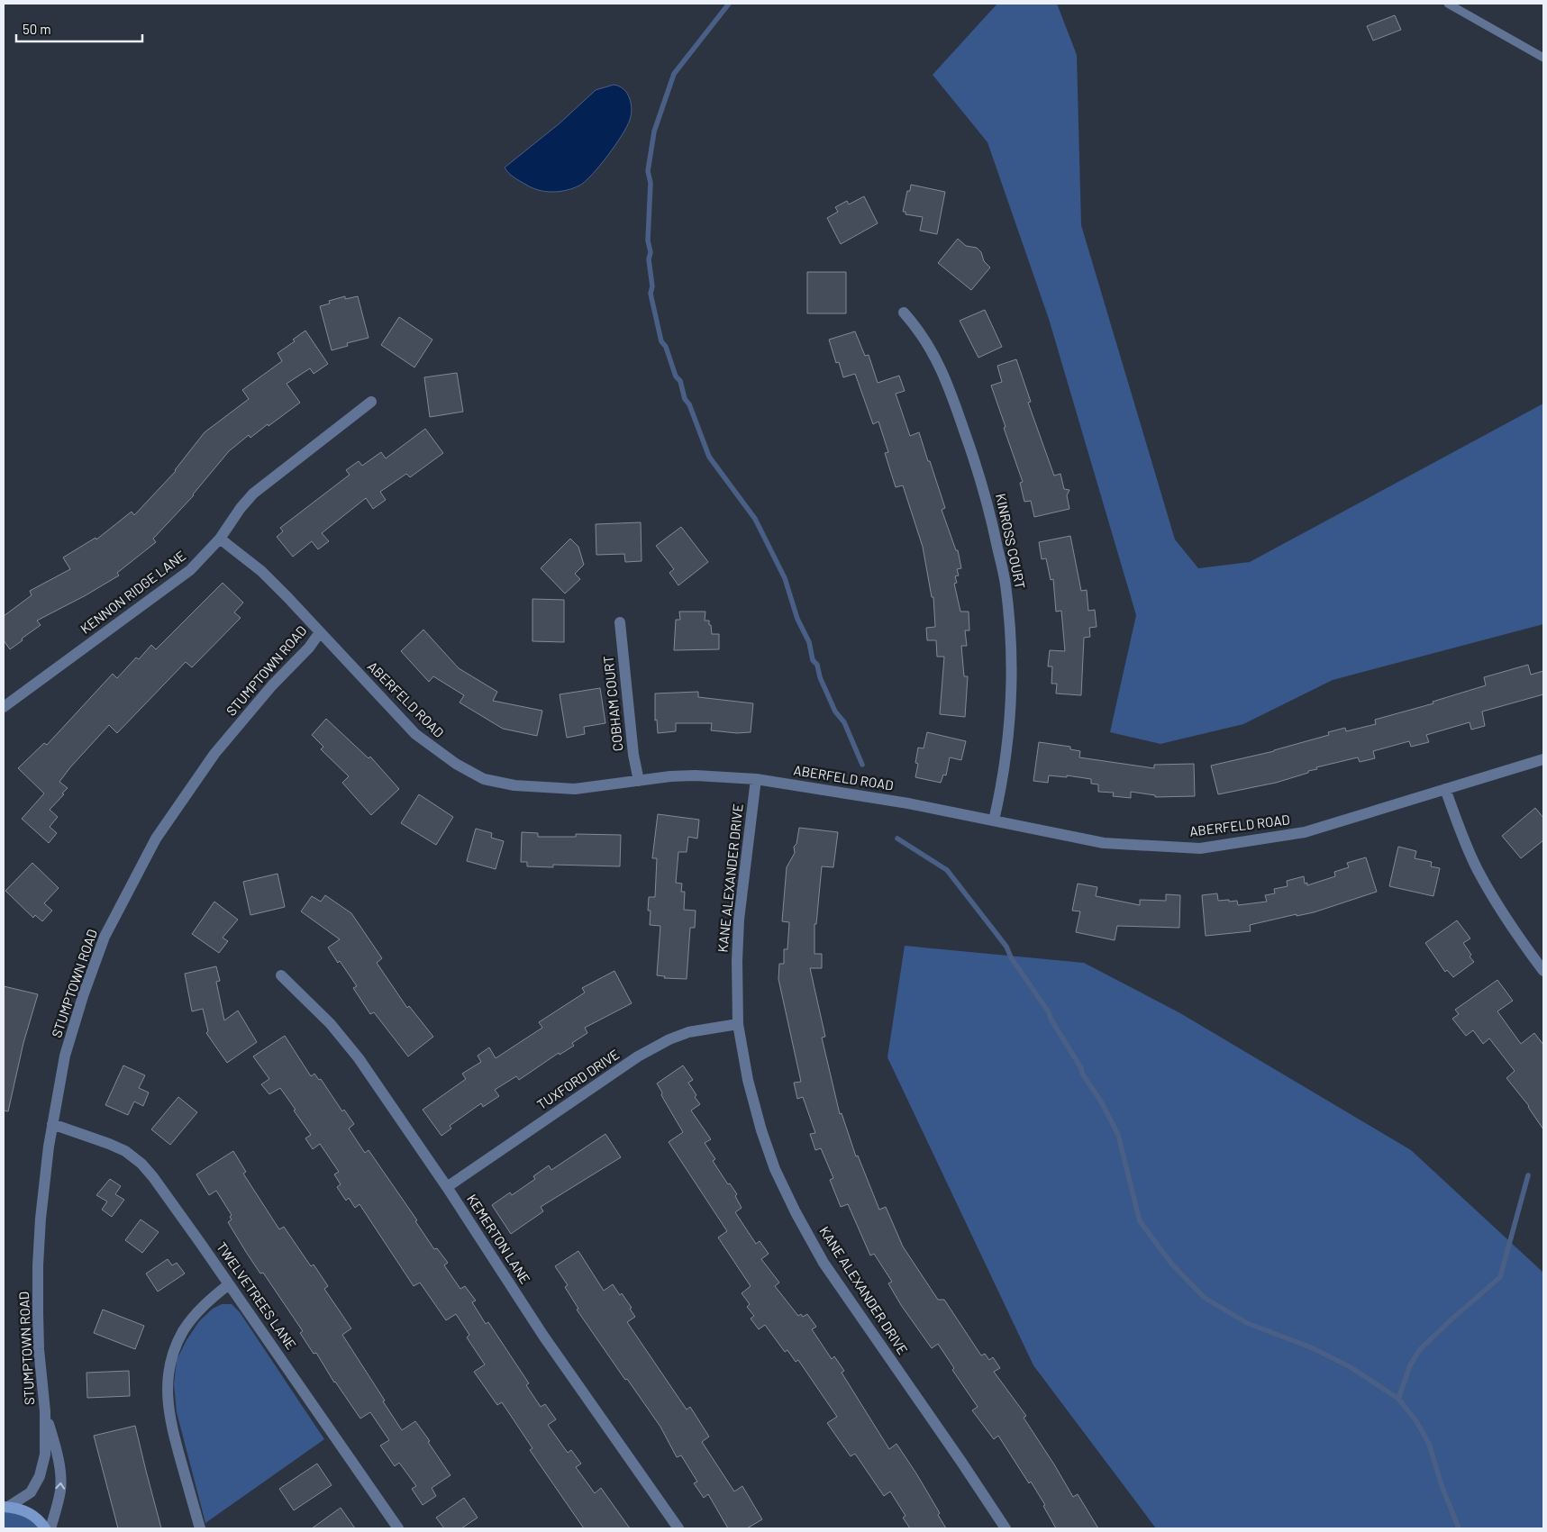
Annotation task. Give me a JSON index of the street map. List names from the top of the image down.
{
  "streets": {
    "street": [
      "KINROSS COURT",
      "KENNON RIDGE LANE",
      "STUMPTOWN ROAD",
      "ABERFELD ROAD",
      "COBHAM COURT",
      "KANE ALEXANDER DRIVE",
      "TUXFORD DRIVE",
      "KEMERTON LANE",
      "TWELVETREES LANE"
    ]
  },
  "crossings": [
    ["KINROSS COURT", "ABERFELD ROAD"],
    ["KENNON RIDGE LANE", "ABERFELD ROAD"],
    ["STUMPTOWN ROAD", "ABERFELD ROAD"],
    ["STUMPTOWN ROAD", "TWELVETREES LANE"],
    ["ABERFELD ROAD", "COBHAM COURT"],
    ["ABERFELD ROAD", "KANE ALEXANDER DRIVE"],
    ["KANE ALEXANDER DRIVE", "TUXFORD DRIVE"],
    ["TUXFORD DRIVE", "KEMERTON LANE"]
  ],
  "scale_bar": "50 m"
}
